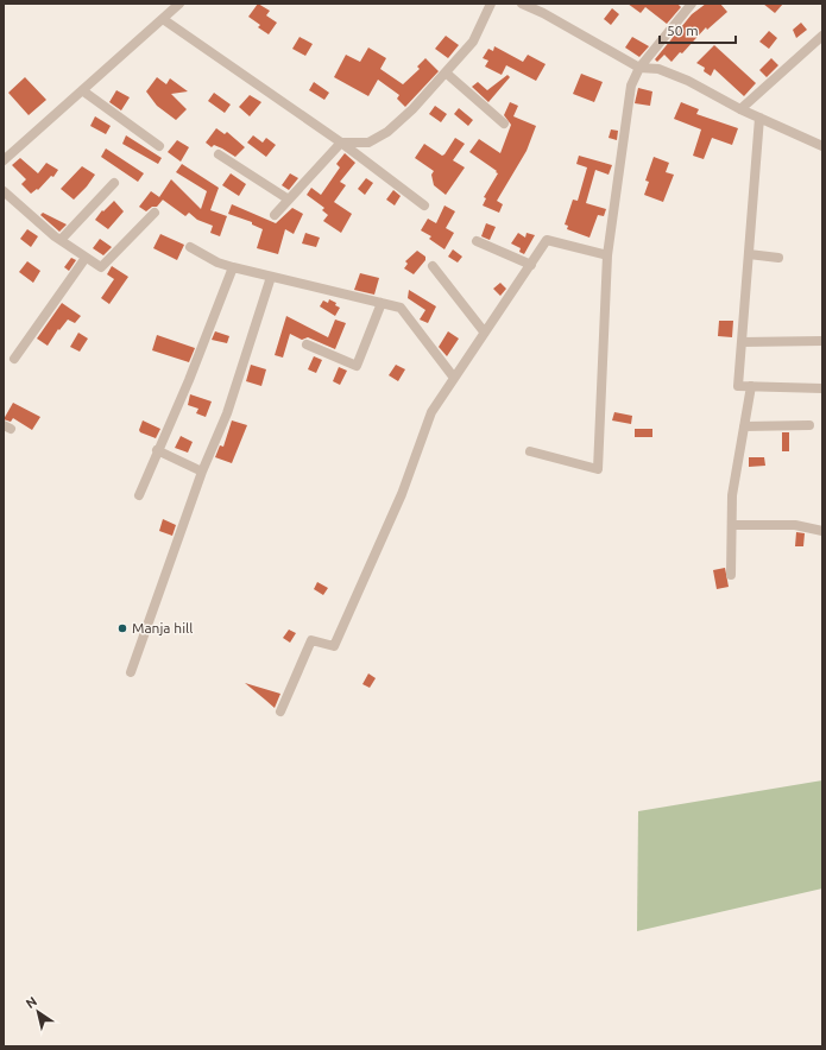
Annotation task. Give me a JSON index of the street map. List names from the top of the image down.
{
  "places": ["Manja hill"],
  "scale_bar": "50 m",
  "north": "top left"
}
